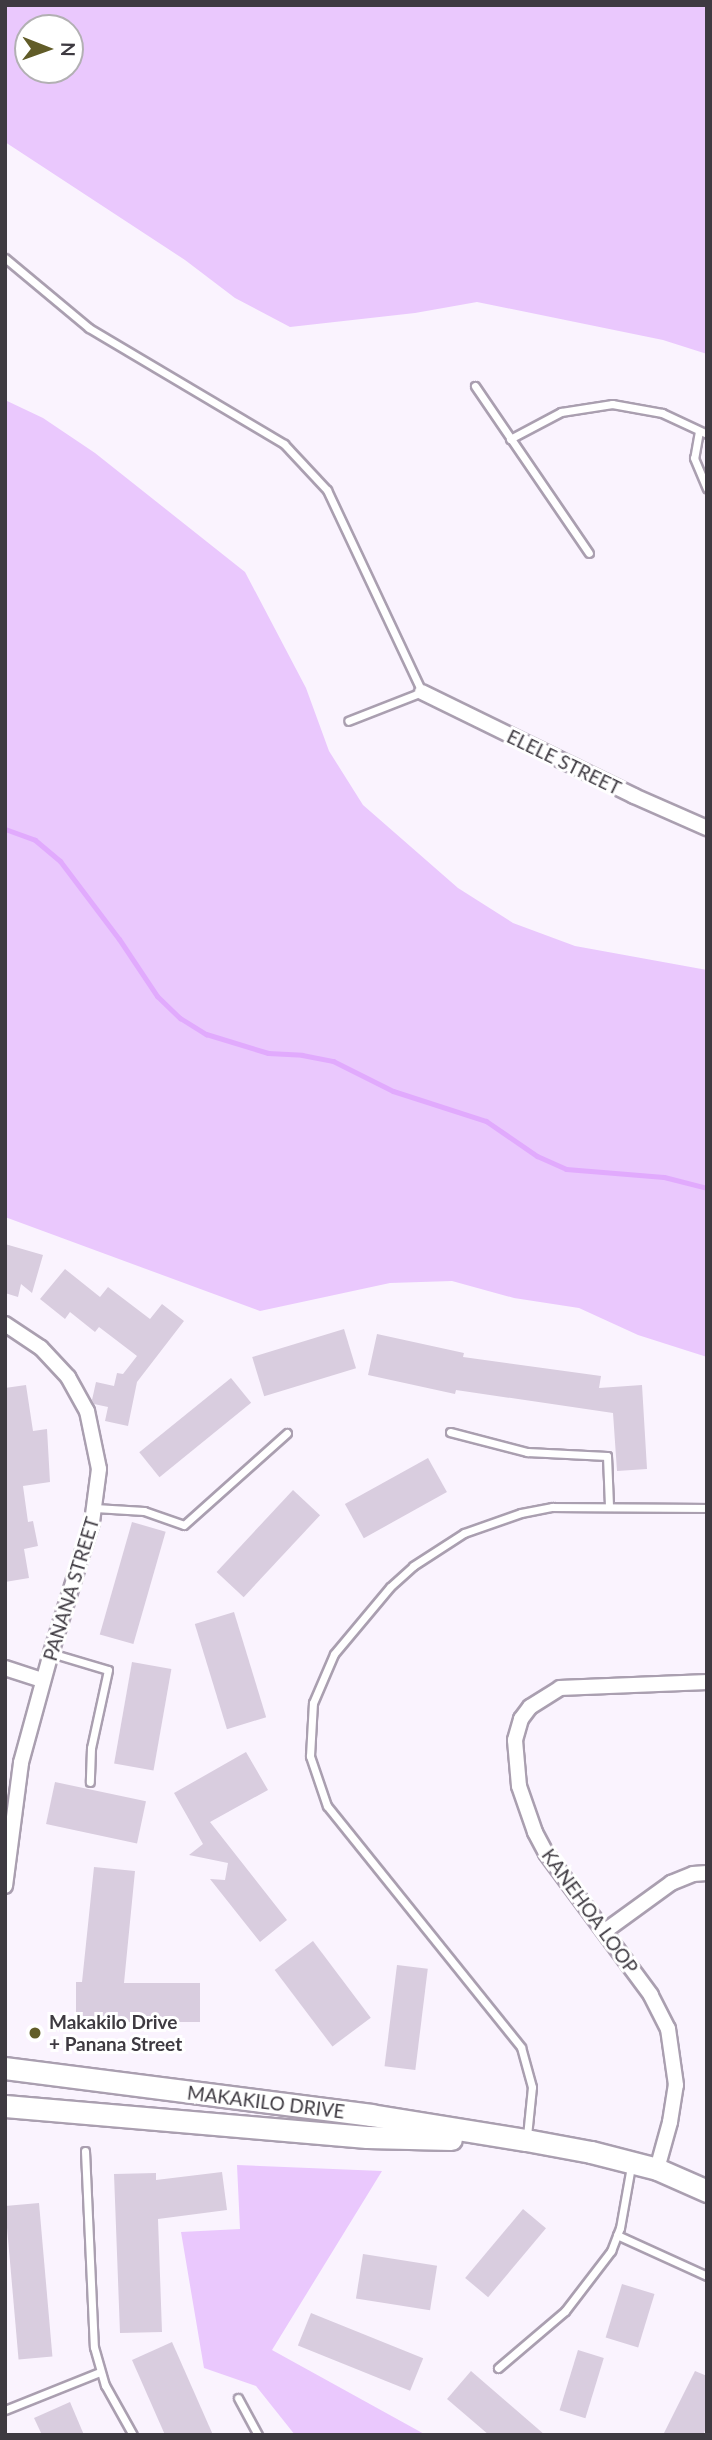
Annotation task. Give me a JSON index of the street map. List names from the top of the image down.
{
  "streets": {
    "main road": ["MAKAKILO DRIVE"],
    "street": ["ELELE STREET", "PANANA STREET", "KANEHOA LOOP"]
  },
  "crossings": [
    ["KANEHOA LOOP", "MAKAKILO DRIVE"]
  ],
  "places": ["Makakilo Drive + Panana Street"],
  "north": "right"
}
